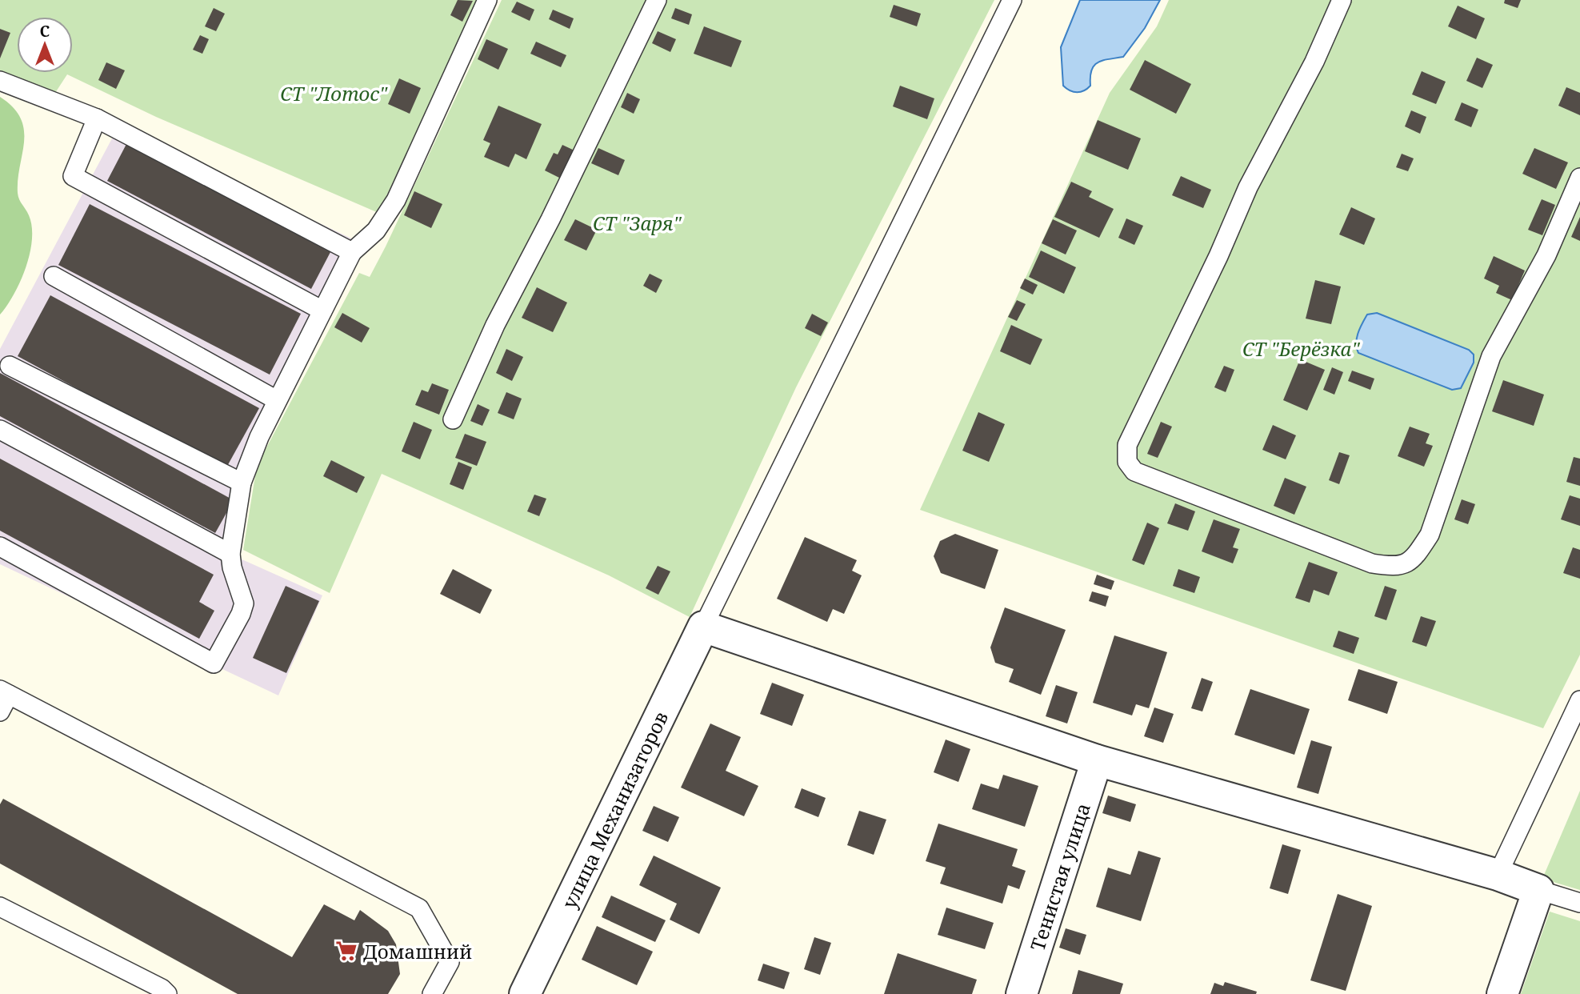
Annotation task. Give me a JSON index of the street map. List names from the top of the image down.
{
  "streets": {
    "street": ["улица Механизаторов", "Тенистая улица"]
  },
  "parks": ["СТ \"Лотос\"", "СТ \"Заря\"", "СТ \"Берёзка\""],
  "places": {
    "supermarket": ["Домашний"]
  },
  "north": "top"
}
